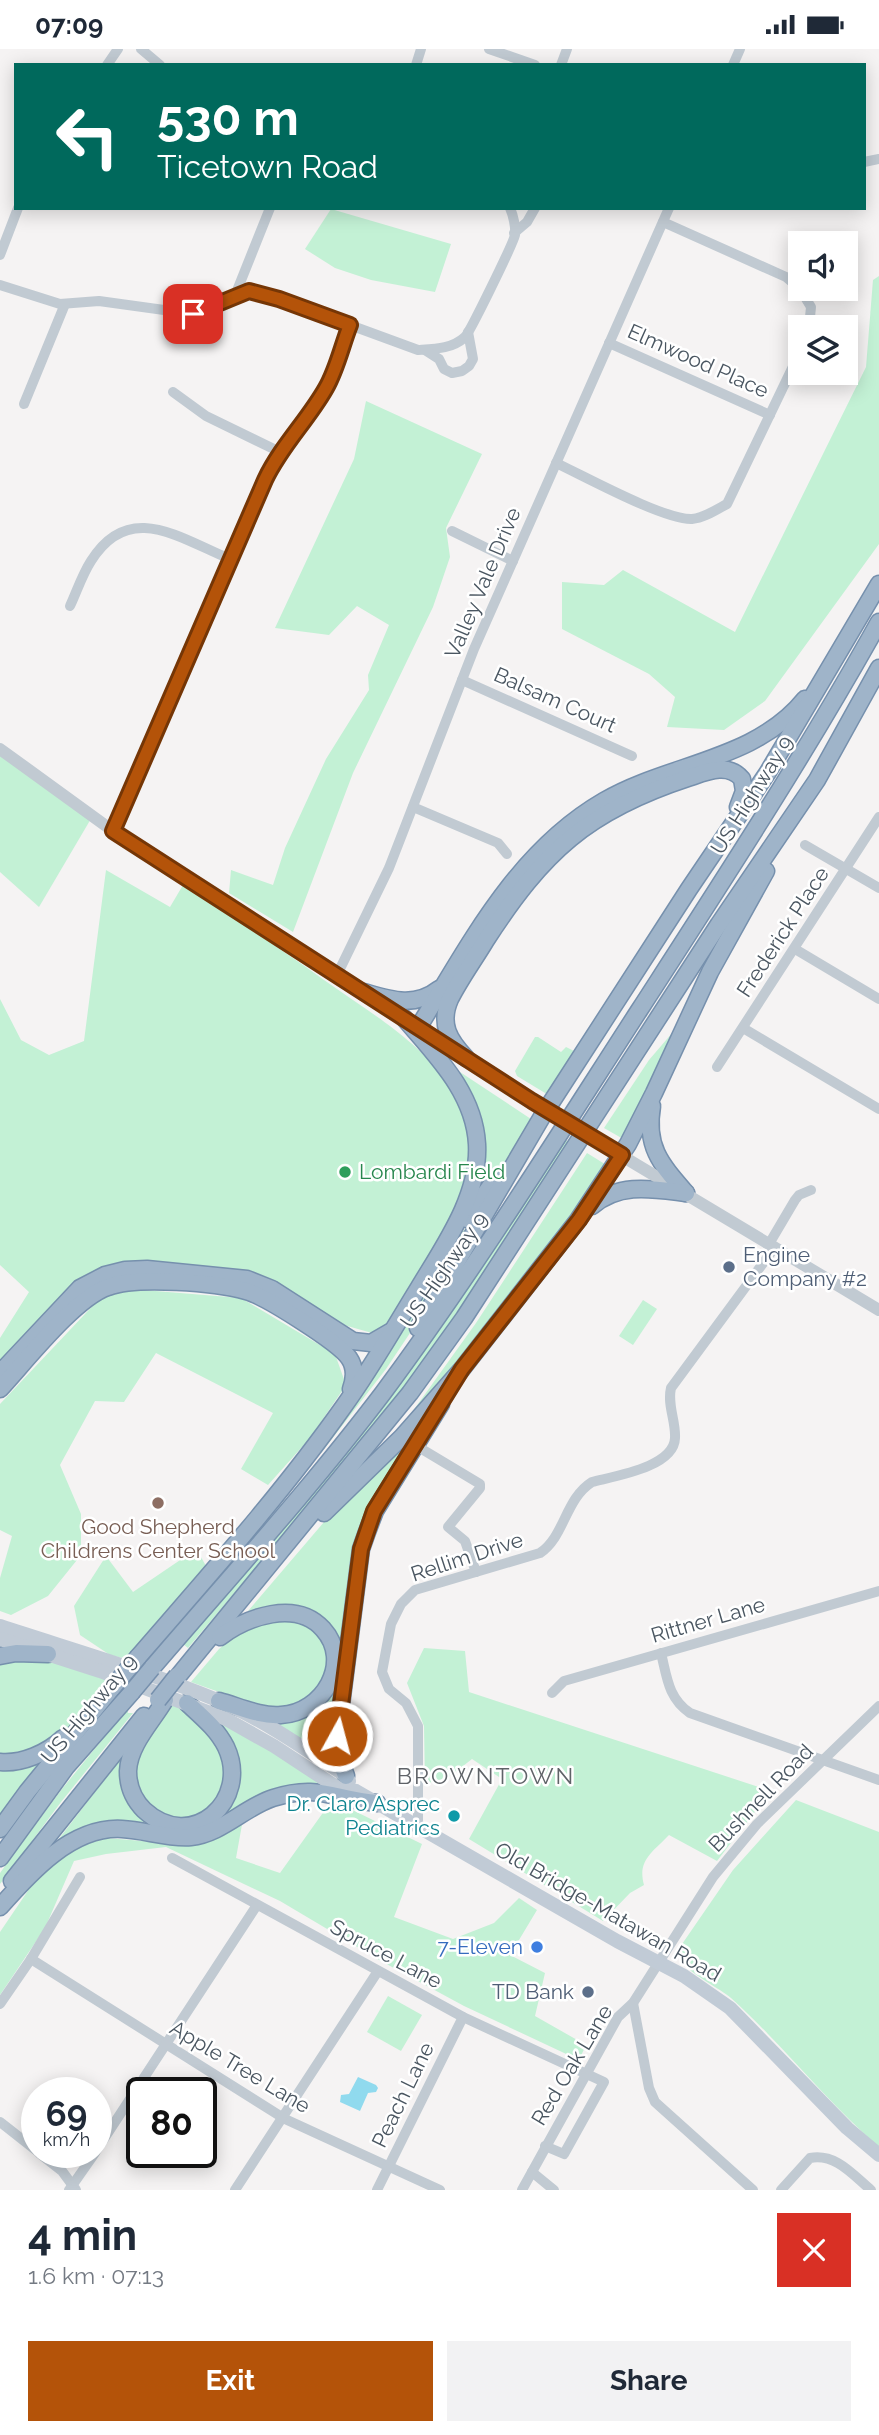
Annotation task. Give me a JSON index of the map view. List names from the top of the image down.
{
  "streets": {
    "highway": ["US Highway 9"],
    "main road": ["Old Bridge-Matawan Road"],
    "street": [
      "Elmwood Place",
      "Valley Vale Drive",
      "Balsam Court",
      "Frederick Place",
      "Rellim Drive",
      "Rittner Lane",
      "Bushnell Road",
      "Spruce Lane",
      "Red Oak Lane",
      "Apple Tree Lane",
      "Peach Lane"
    ]
  },
  "crossings": [
    ["Elmwood Place", "Valley Vale Drive"],
    ["Valley Vale Drive", "Balsam Court"],
    ["Rellim Drive", "Old Bridge-Matawan Road"],
    ["Bushnell Road", "Old Bridge-Matawan Road"],
    ["Bushnell Road", "Red Oak Lane"],
    ["Old Bridge-Matawan Road", "Red Oak Lane"],
    ["Spruce Lane", "Red Oak Lane"],
    ["Spruce Lane", "Peach Lane"],
    ["Apple Tree Lane", "Peach Lane"]
  ],
  "districts": ["BROWNTOWN"],
  "places": [
    "Lombardi Field",
    "Engine Company #2",
    "Good Shepherd Childrens Center School",
    "Dr. Claro Asprec Pediatrics",
    "7-Eleven",
    "TD Bank"
  ],
  "page": {
    "status": "07:09",
    "turn": ["530 m", "Ticetown Road"],
    "speed": "69 km/h",
    "limit": "80",
    "heading": ["4 min", "1.6 km · 07:13"],
    "buttons": ["Exit", "Share"]
  }
}
